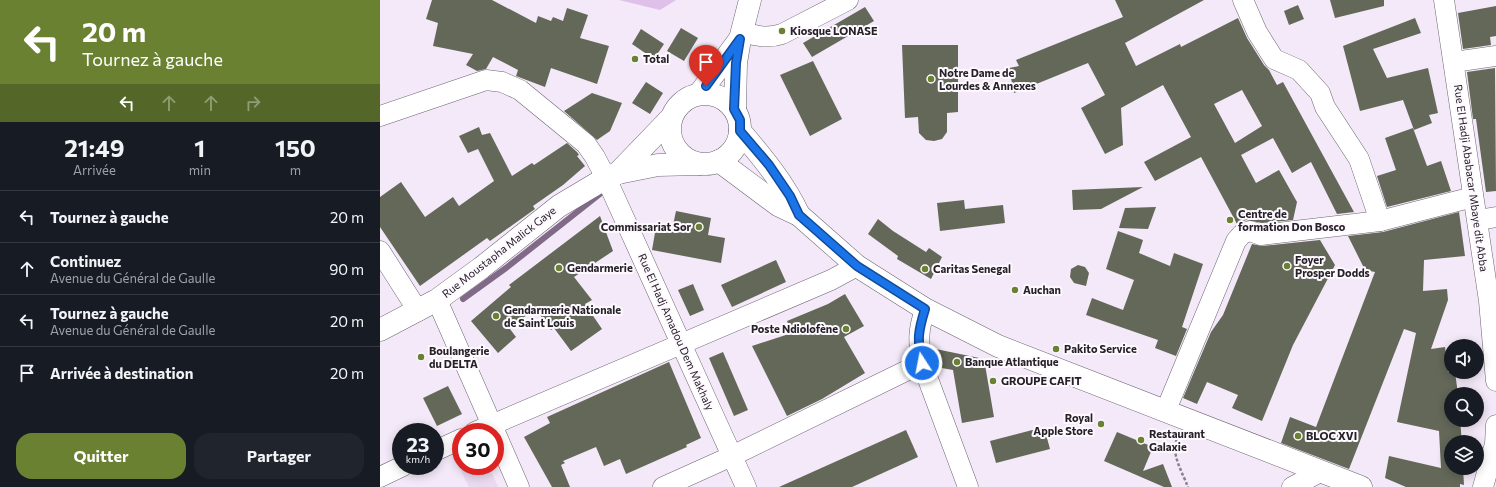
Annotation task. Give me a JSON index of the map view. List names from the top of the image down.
{
  "streets": {
    "street": ["Rue El Hadji Ababacar Mbaye dit Abba", "Rue Moustapha Malick Gaye", "Rue El Hadj Amadou Dem Makhaly"]
  },
  "crossings": [
    ["Rue Moustapha Malick Gaye", "Rue El Hadj Amadou Dem Makhaly"]
  ],
  "places": [
    "Kiosque LONASE",
    "Total",
    "Notre Dame de Lourdes & Annexes",
    "Centre de formation Don Bosco",
    "Commissariat Sor",
    "Foyer Prosper Dodds",
    "Gendarmerie",
    "Caritas Senegal",
    "Auchan",
    "Gendarmerie Nationale de Saint Louis",
    "Poste Ndiolofène",
    "Pakito Service",
    "Boulangerie du DELTA",
    "Banque Atlantique",
    "GROUPE CAFIT",
    "Royal Apple Store",
    "BLOC XVI",
    "Restaurant Galaxie"
  ],
  "page": {
    "turn": ["20 m", "Tournez à gauche"],
    "eta": [
      "21:49",
      "Arrivée",
      "1",
      "min",
      "150",
      "m"
    ],
    "list": [
      {
        "name": "Tournez à gauche",
        "value": "20 m"
      },
      {
        "name": "Continuez",
        "note": "Avenue du Général de Gaulle",
        "value": "90 m"
      },
      {
        "name": "Tournez à gauche",
        "note": "Avenue du Général de Gaulle",
        "value": "20 m"
      },
      {
        "name": "Arrivée à destination",
        "value": "20 m"
      }
    ],
    "speed": "23 km/h",
    "limit": "30",
    "buttons": ["Quitter", "Partager"]
  }
}
